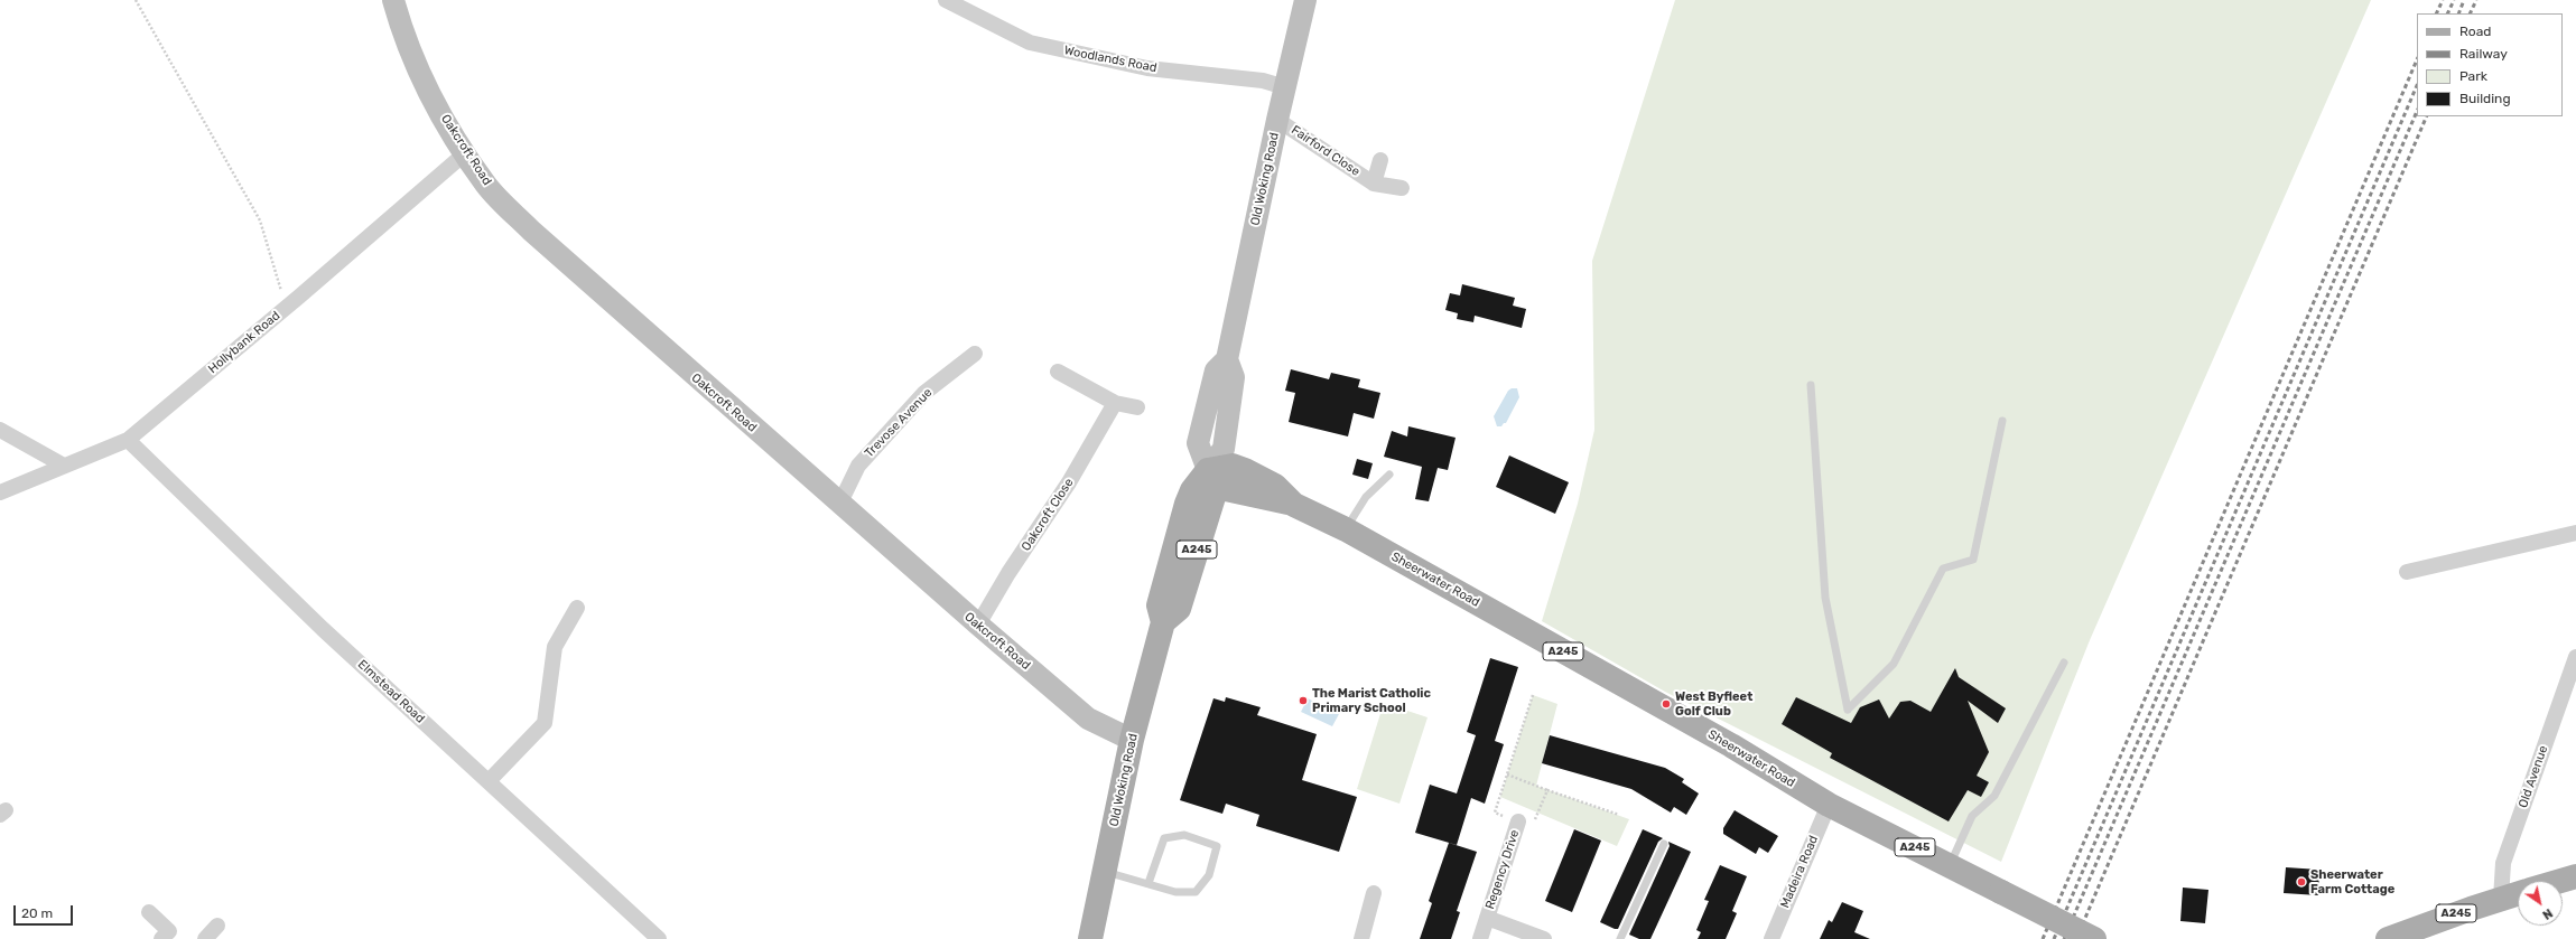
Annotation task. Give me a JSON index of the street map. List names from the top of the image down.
{
  "streets": {
    "main road": [
      "Oakcroft Road",
      "Old Woking Road",
      "A245",
      "Sheerwater Road"
    ],
    "street": [
      "Woodlands Road",
      "Fairford Close",
      "Hollybank Road",
      "Trevose Avenue",
      "Oakcroft Close",
      "Elmstead Road",
      "Old Avenue",
      "Regency Drive",
      "Madeira Road"
    ]
  },
  "crossings": [
    ["Woodlands Road", "Old Woking Road"],
    ["Oakcroft Road", "Old Woking Road"],
    ["Oakcroft Road", "Hollybank Road"],
    ["Oakcroft Road", "Trevose Avenue"],
    ["Oakcroft Road", "Oakcroft Close"],
    ["Fairford Close", "Old Woking Road"],
    ["Old Woking Road", "Sheerwater Road"],
    ["Hollybank Road", "Elmstead Road"],
    ["A245", "Old Avenue"],
    ["Sheerwater Road", "Madeira Road"]
  ],
  "places": ["The Marist Catholic Primary School", "West Byfleet Golf Club", "Sheerwater Farm Cottage"],
  "legend": [
    "Road",
    "Railway",
    "Park",
    "Building"
  ],
  "scale_bar": "20 m",
  "north": "bottom right"
}
